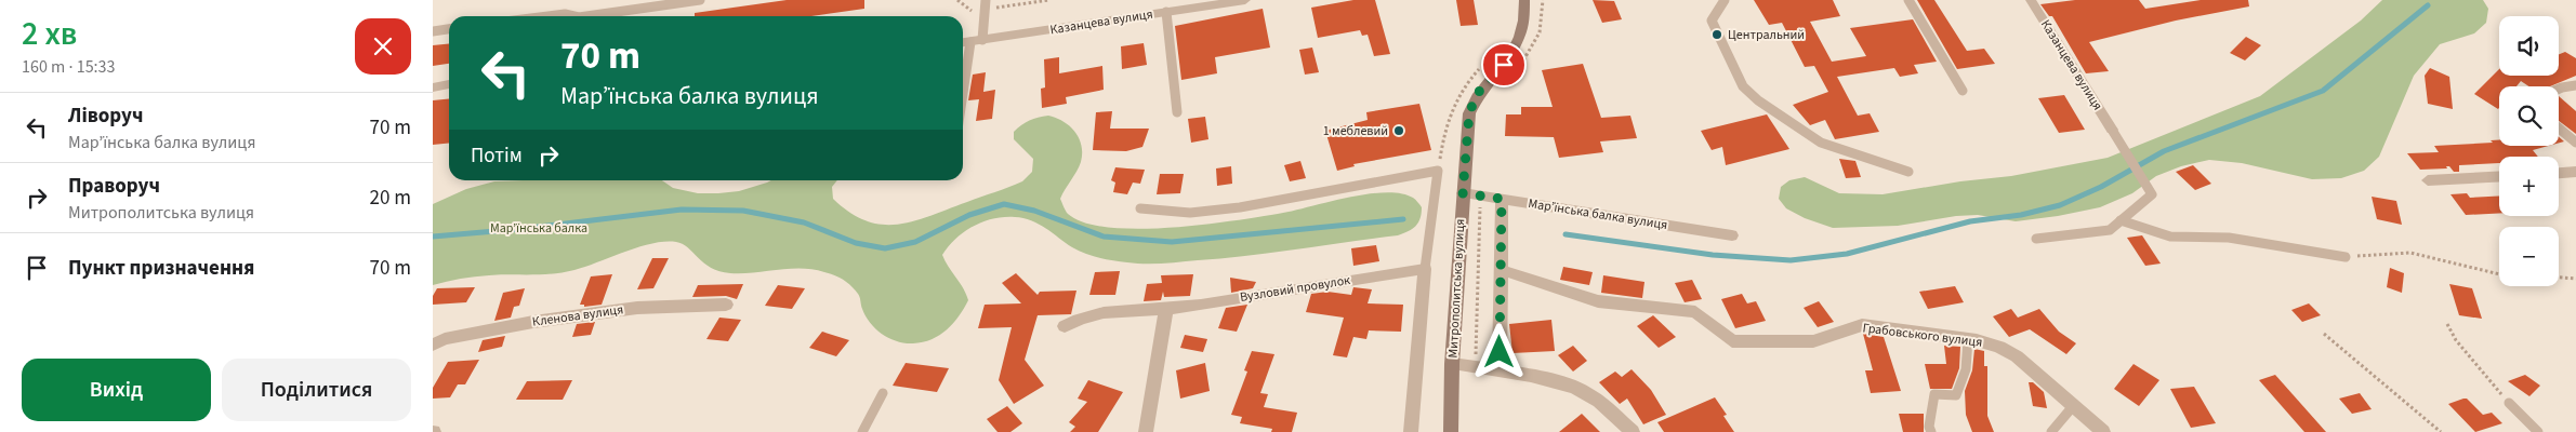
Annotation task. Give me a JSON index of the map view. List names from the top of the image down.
{
  "streets": {
    "main road": ["Митрополитська вулиця"],
    "street": [
      "Казанцева вулиця",
      "Мар’їнська балка вулиця",
      "Вузловий провулок",
      "Кленова вулиця",
      "Грабовського вулиця"
    ]
  },
  "crossings": [
    ["Мар’їнська балка вулиця", "Митрополитська вулиця"]
  ],
  "parks": ["Мар’їнська балка"],
  "places": ["Центральний", "1 меблевий"],
  "page": {
    "heading": ["2 хв", "160 m · 15:33"],
    "map_buttons": ["+", "−"],
    "turn": ["70 m", "Мар’їнська балка вулиця"],
    "list": [
      {
        "name": "Ліворуч",
        "note": "Мар’їнська балка вулиця",
        "value": "70 m"
      },
      {
        "name": "Праворуч",
        "note": "Митрополитська вулиця",
        "value": "20 m"
      },
      {
        "name": "Пункт призначення",
        "value": "70 m"
      }
    ],
    "then": "Потім",
    "buttons": ["Вихід", "Поділитися"]
  }
}
